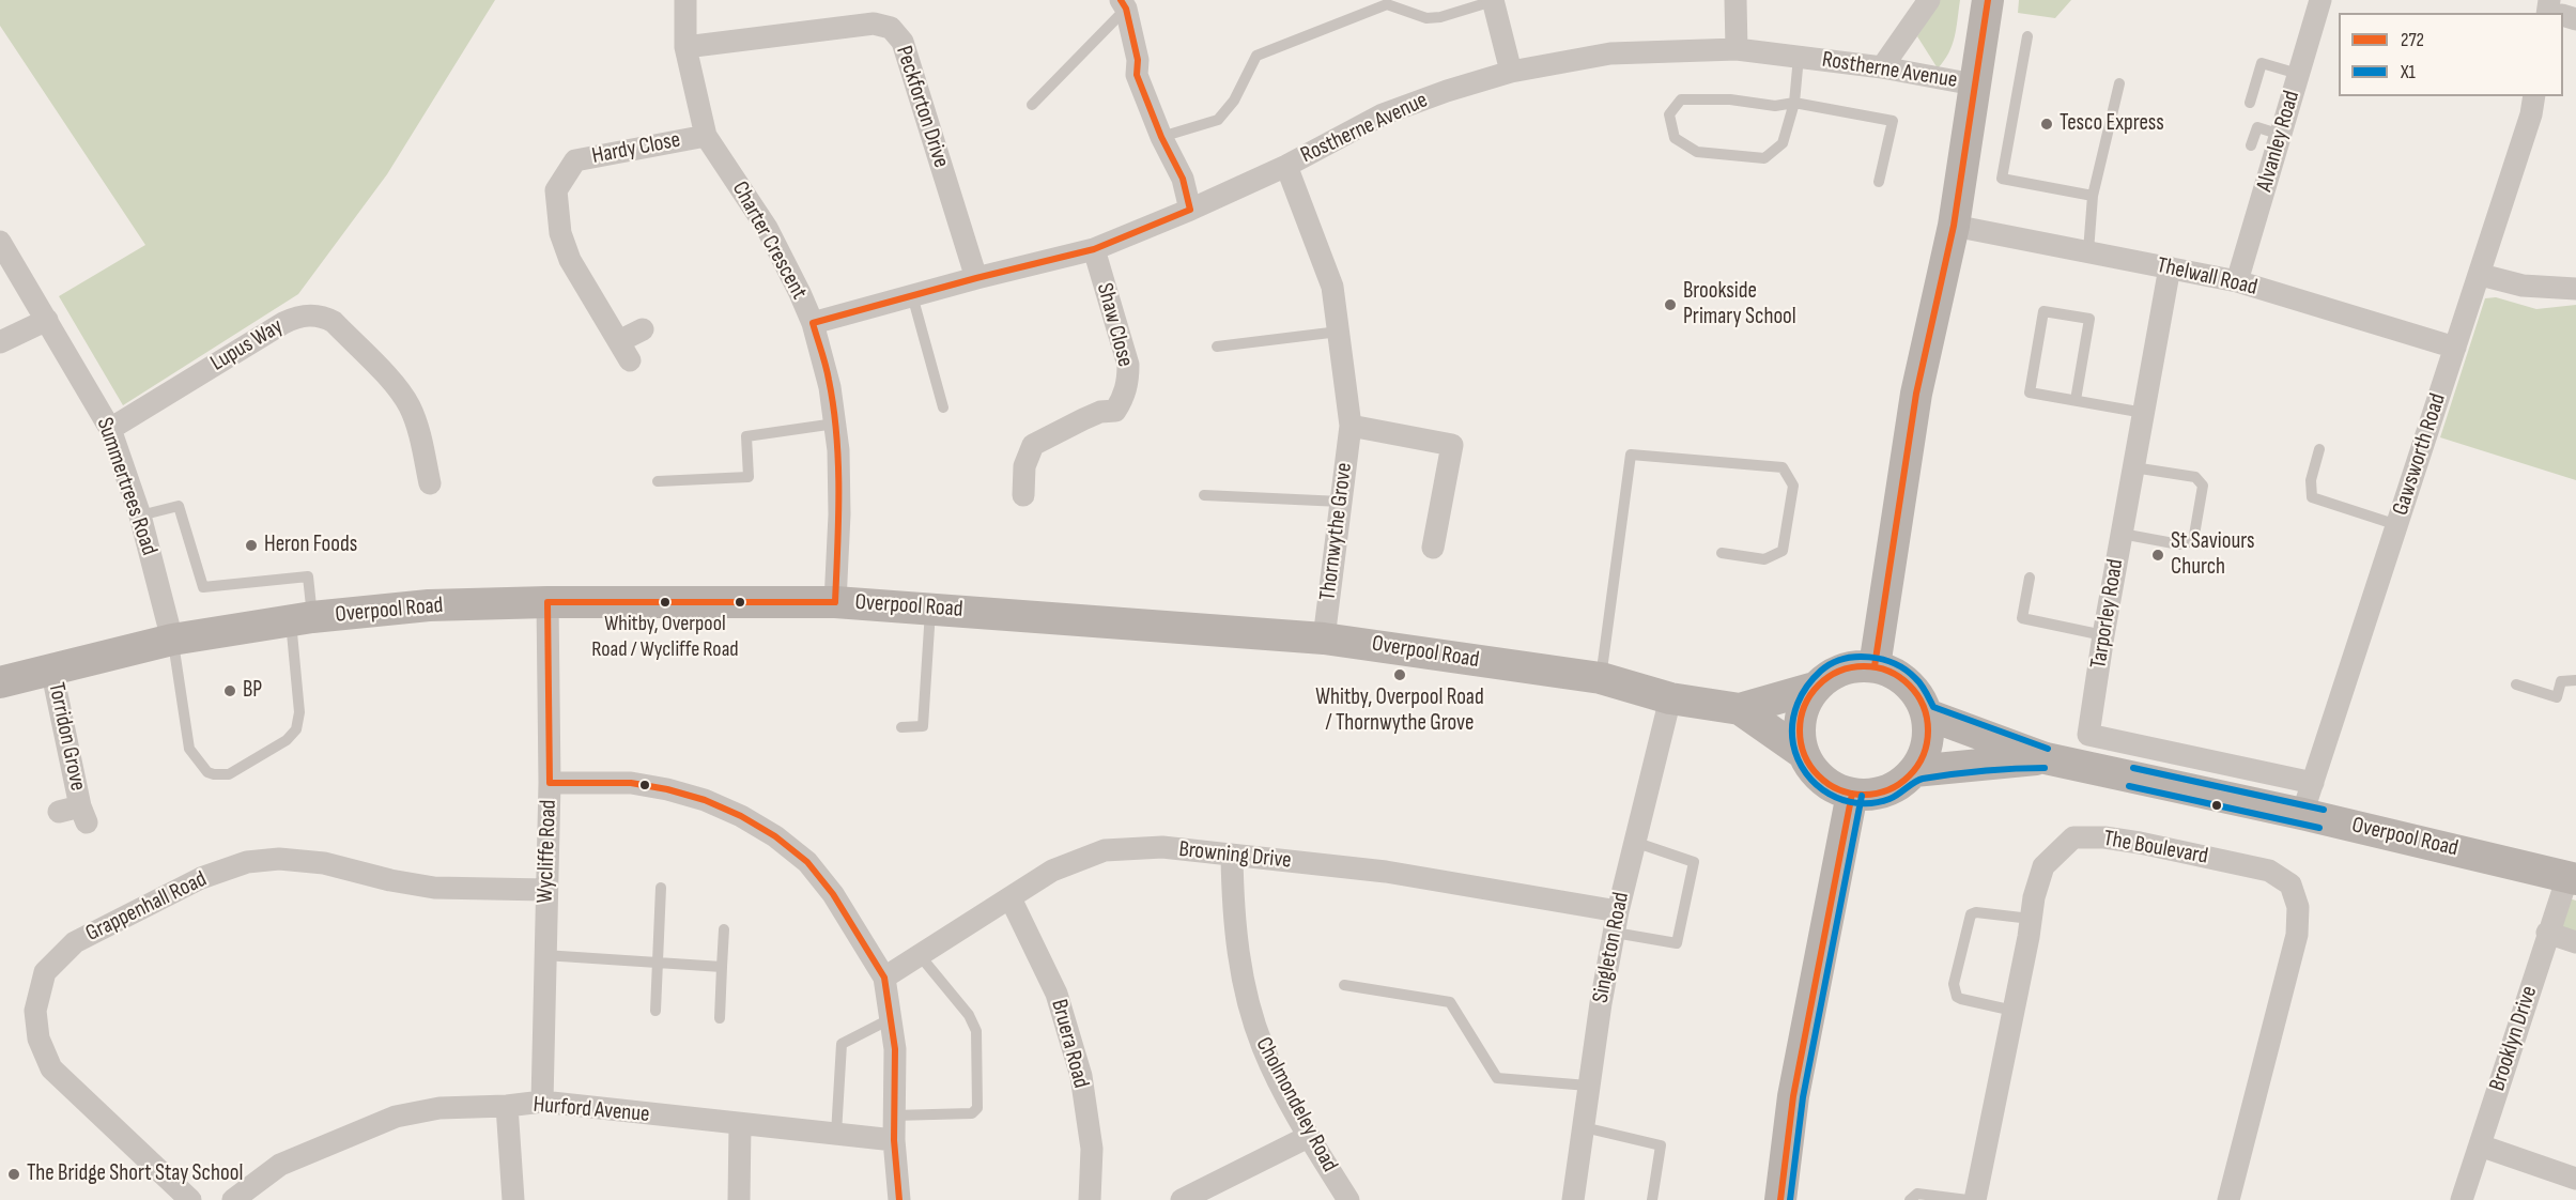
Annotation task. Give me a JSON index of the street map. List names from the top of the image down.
{
  "streets": {
    "main road": ["Overpool Road"],
    "street": [
      "Rostherne Avenue",
      "Peckforton Drive",
      "Alvanley Road",
      "Hardy Close",
      "Charter Crescent",
      "Thelwall Road",
      "Shaw Close",
      "Lupus Way",
      "Gawsworth Road",
      "Summertrees Road",
      "Thornwythe Grove",
      "Tarporley Road",
      "Torridon Grove",
      "The Boulevard",
      "Wycliffe Road",
      "Browning Drive",
      "Grappenhall Road",
      "Singleton Road",
      "Brooklyn Drive",
      "Bruera Road",
      "Cholmondeley Road",
      "Hurford Avenue"
    ]
  },
  "crossings": [
    ["Rostherne Avenue", "Peckforton Drive"],
    ["Rostherne Avenue", "Charter Crescent"],
    ["Rostherne Avenue", "Shaw Close"],
    ["Rostherne Avenue", "Thornwythe Grove"],
    ["Peckforton Drive", "Charter Crescent"],
    ["Alvanley Road", "Thelwall Road"],
    ["Hardy Close", "Charter Crescent"],
    ["Charter Crescent", "Overpool Road"],
    ["Thelwall Road", "Gawsworth Road"],
    ["Thelwall Road", "Tarporley Road"],
    ["Lupus Way", "Summertrees Road"],
    ["Gawsworth Road", "Overpool Road"],
    ["Gawsworth Road", "Tarporley Road"],
    ["Summertrees Road", "Overpool Road"],
    ["Thornwythe Grove", "Overpool Road"],
    ["Overpool Road", "Torridon Grove"],
    ["Overpool Road", "Wycliffe Road"],
    ["Overpool Road", "Singleton Road"],
    ["Overpool Road", "Brooklyn Drive"],
    ["Wycliffe Road", "Grappenhall Road"],
    ["Wycliffe Road", "Hurford Avenue"],
    ["Browning Drive", "Singleton Road"],
    ["Browning Drive", "Bruera Road"],
    ["Browning Drive", "Cholmondeley Road"]
  ],
  "places": [
    "Tesco Express",
    "Brookside Primary School",
    "Heron Foods",
    "St Saviours Church",
    "Whitby, Overpool Road / Wycliffe Road",
    "Whitby, Overpool Road / Thornwythe Grove",
    "BP",
    "The Bridge Short Stay School"
  ],
  "lines": ["transit line 272", "transit line X1"],
  "legend": ["272", "X1"]
}
